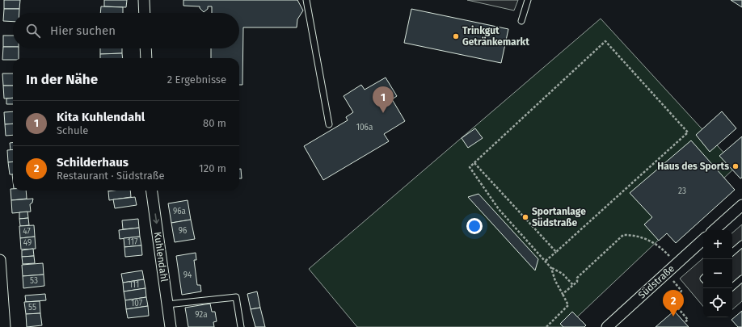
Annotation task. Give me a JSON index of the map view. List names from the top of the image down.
{
  "streets": {
    "street": ["Kuhlendahl", "Südstraße"]
  },
  "one_way": ["Kuhlendahl"],
  "places": ["Trinkgut Getränkemarkt", "Haus des Sports", "Sportanlage Südstraße"],
  "house_numbers": [
    "106a",
    "23",
    "96a",
    "96",
    "47",
    "117",
    "49",
    "94",
    "53",
    "111",
    "107",
    "55",
    "92a"
  ],
  "page": {
    "search": "Hier suchen",
    "heading": ["In der Nähe", "2 Ergebnisse"],
    "pins": ["1", "2"],
    "list": [
      {
        "mark": "1",
        "name": "Kita Kuhlendahl",
        "note": "Schule",
        "value": "80 m"
      },
      {
        "mark": "2",
        "name": "Schilderhaus",
        "note": "Restaurant · Südstraße",
        "value": "120 m"
      }
    ],
    "map_buttons": ["+", "−"]
  }
}
